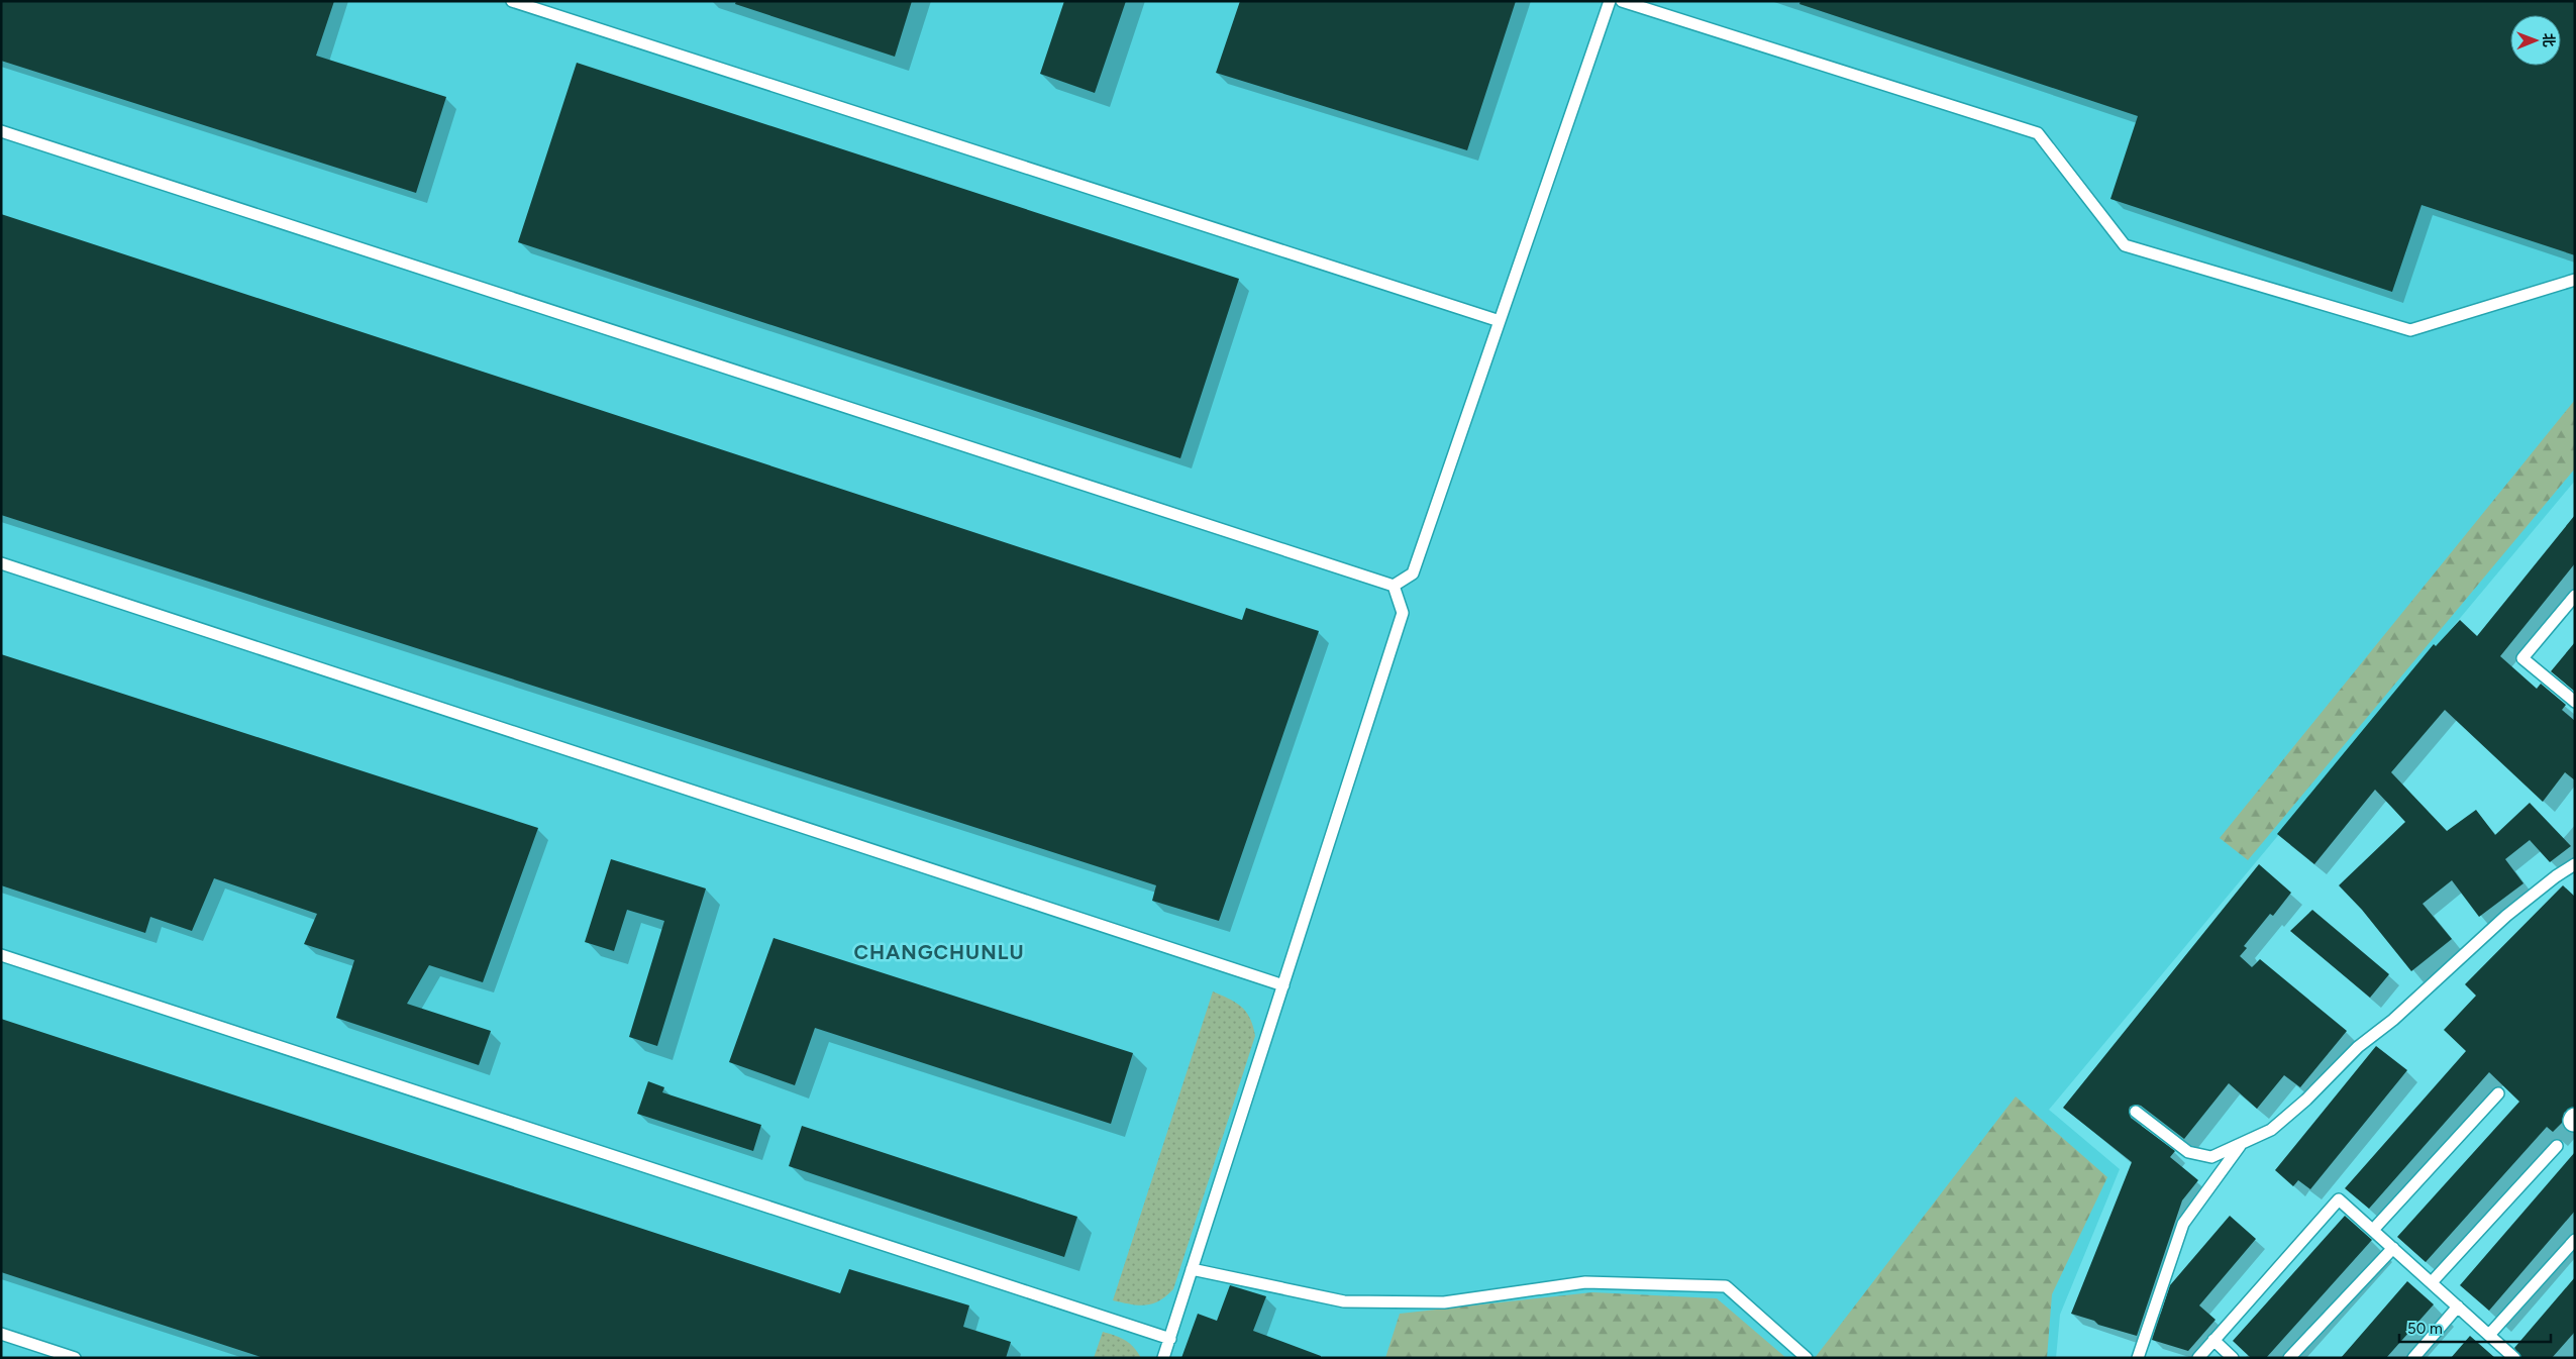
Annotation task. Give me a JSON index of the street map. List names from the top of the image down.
{
  "districts": ["CHANGCHUNLU"],
  "scale_bar": "50 m",
  "north": "right"
}
